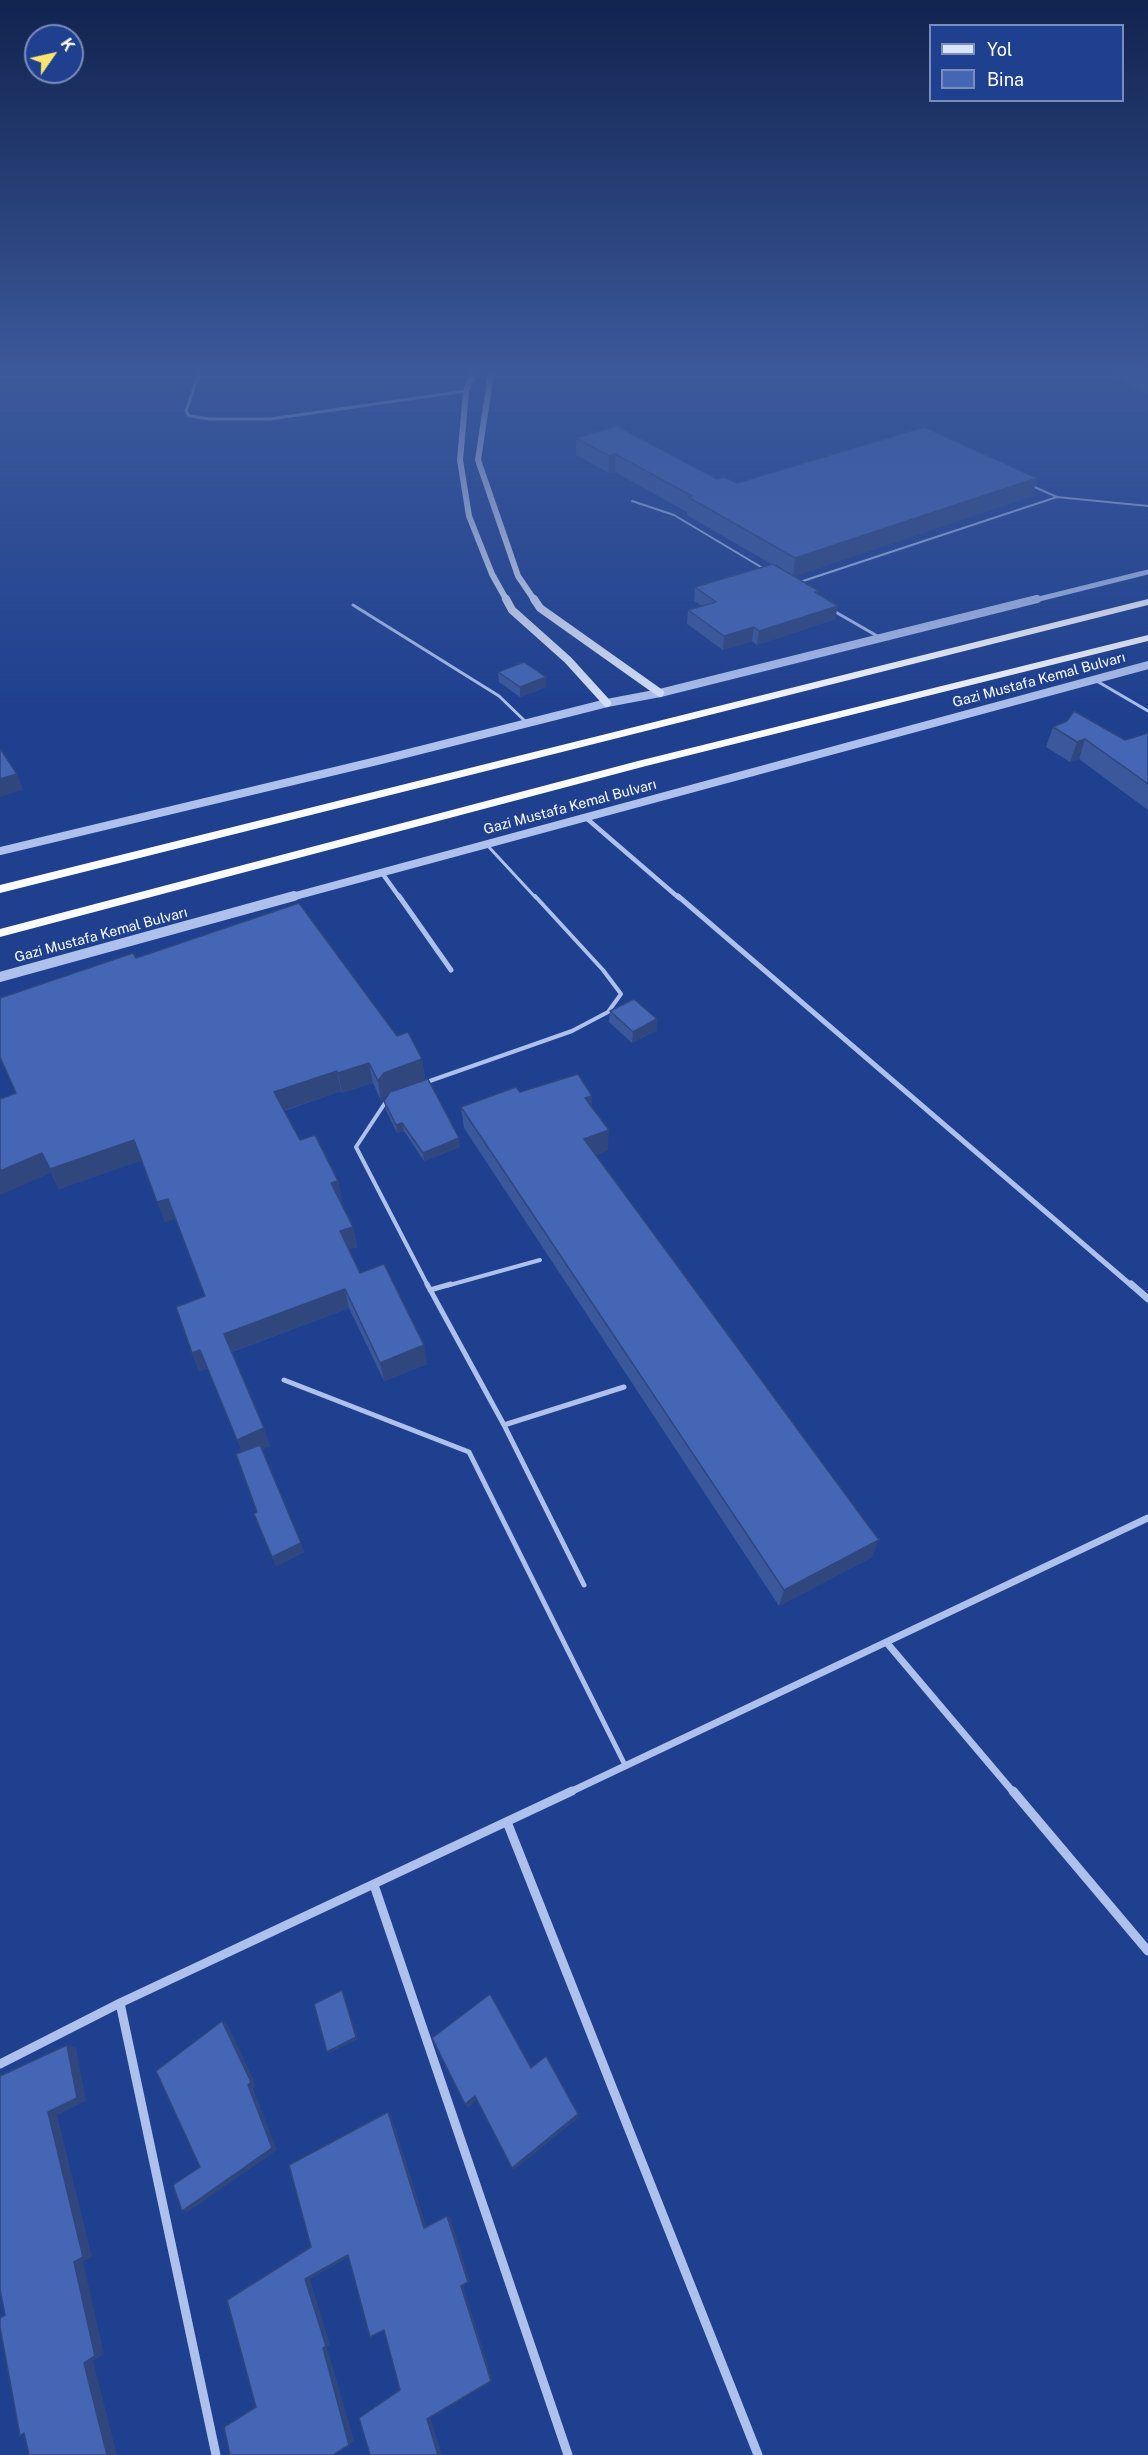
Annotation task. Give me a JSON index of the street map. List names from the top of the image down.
{
  "streets": {
    "highway": ["Gazi Mustafa Kemal Bulvarı"]
  },
  "legend": ["Yol", "Bina"],
  "north": "top right"
}
